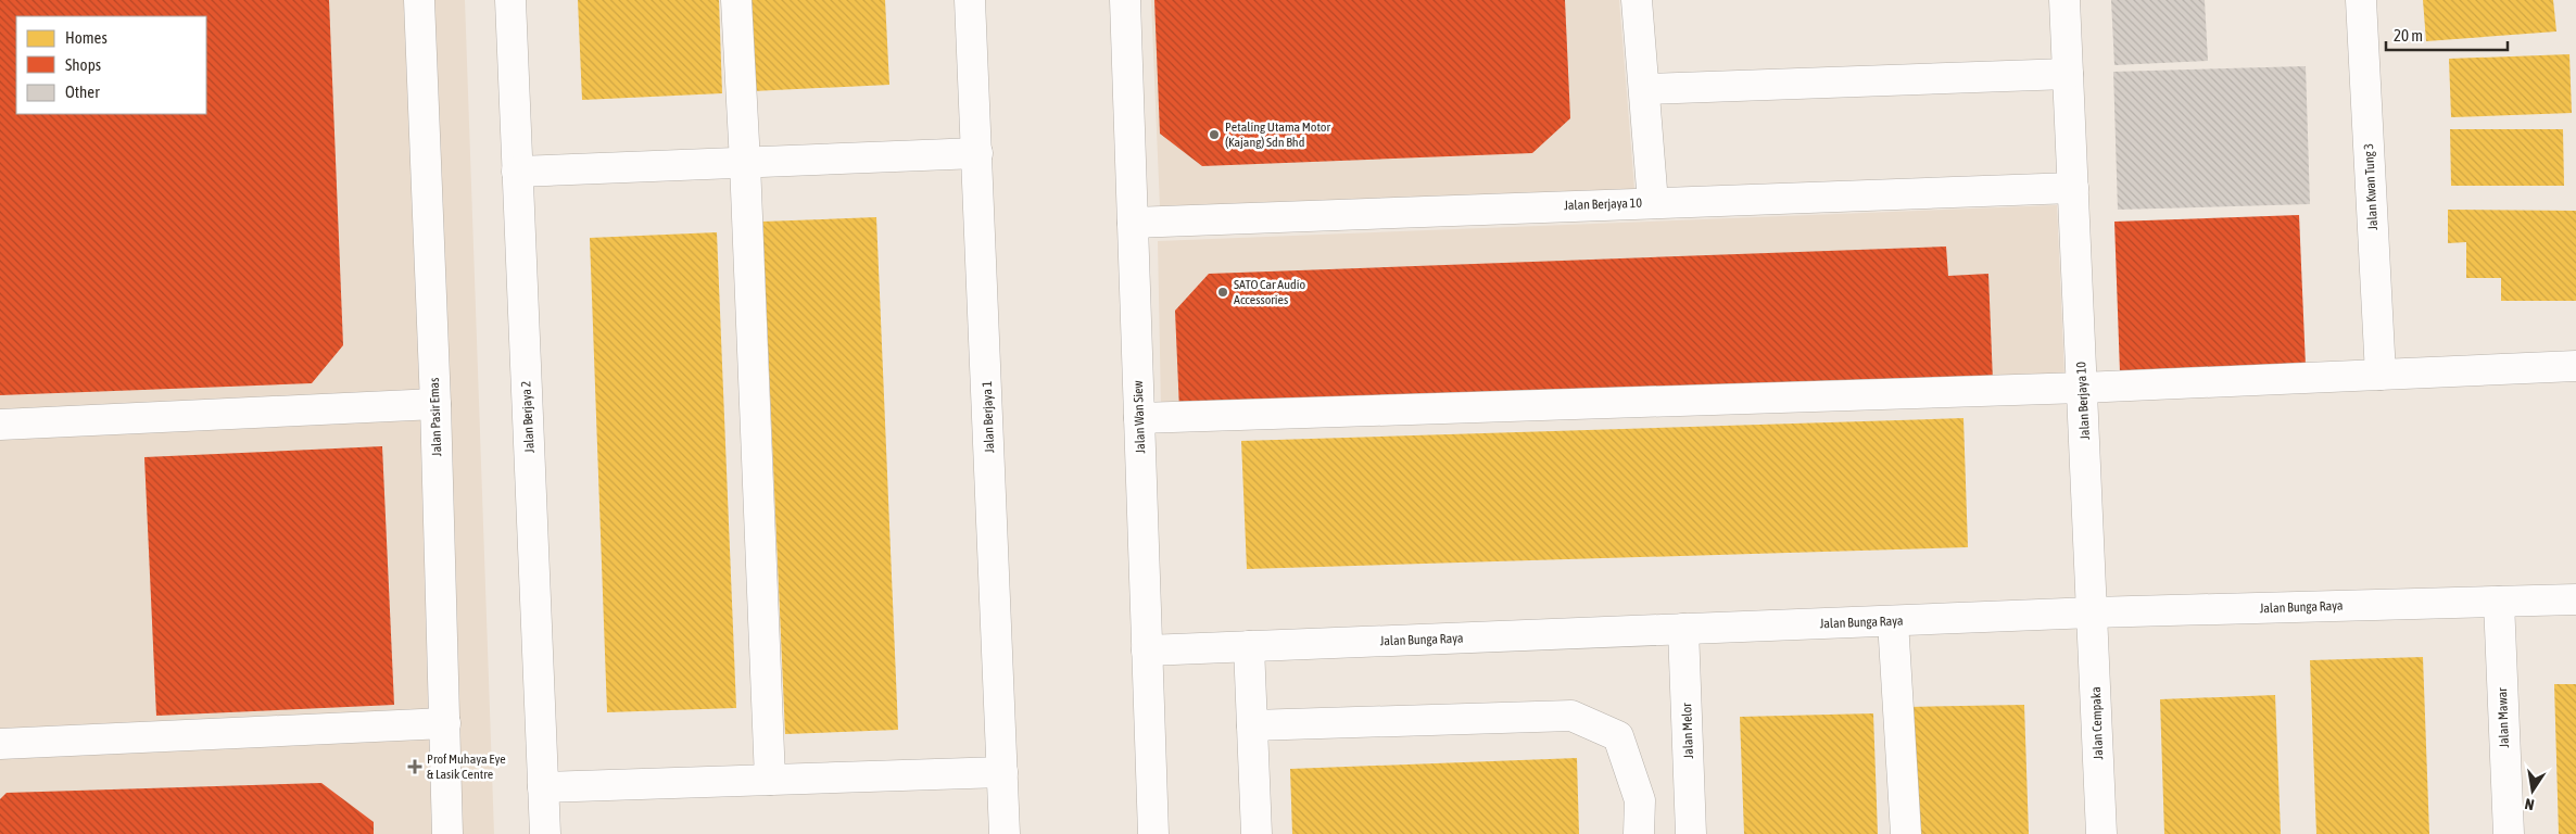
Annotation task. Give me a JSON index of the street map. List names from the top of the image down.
{
  "streets": {
    "street": [
      "Jalan Kwan Tung 3",
      "Jalan Berjaya 10",
      "Jalan Pasir Emas",
      "Jalan Berjaya 2",
      "Jalan Berjaya 1",
      "Jalan Wan Siew",
      "Jalan Bunga Raya",
      "Jalan Mawar",
      "Jalan Cempaka",
      "Jalan Melor"
    ]
  },
  "crossings": [
    ["Jalan Berjaya 10", "Jalan Wan Siew"],
    ["Jalan Berjaya 10", "Jalan Bunga Raya"],
    ["Jalan Berjaya 10", "Jalan Cempaka"],
    ["Jalan Wan Siew", "Jalan Bunga Raya"],
    ["Jalan Bunga Raya", "Jalan Mawar"],
    ["Jalan Bunga Raya", "Jalan Cempaka"],
    ["Jalan Bunga Raya", "Jalan Melor"]
  ],
  "places": {
    "other": ["Petaling Utama Motor (Kajang) Sdn Bhd", "SATO Car Audio Accessories"],
    "health": ["Prof Muhaya Eye & Lasik Centre"]
  },
  "legend": ["Homes", "Shops", "Other"],
  "scale_bar": "20 m",
  "north": "bottom"
}
